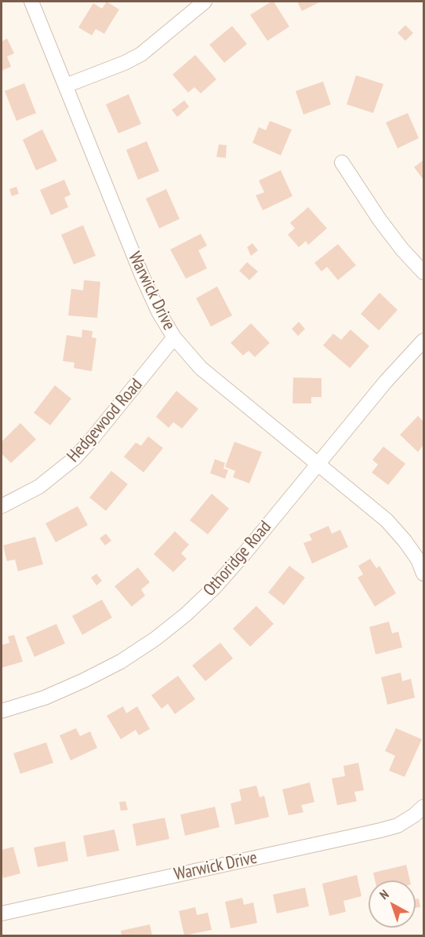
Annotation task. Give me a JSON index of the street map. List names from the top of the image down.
{
  "streets": {
    "street": ["Warwick Drive", "Hedgewood Road", "Othoridge Road"]
  },
  "crossings": [
    ["Warwick Drive", "Hedgewood Road"],
    ["Warwick Drive", "Othoridge Road"]
  ],
  "north": "top left"
}
